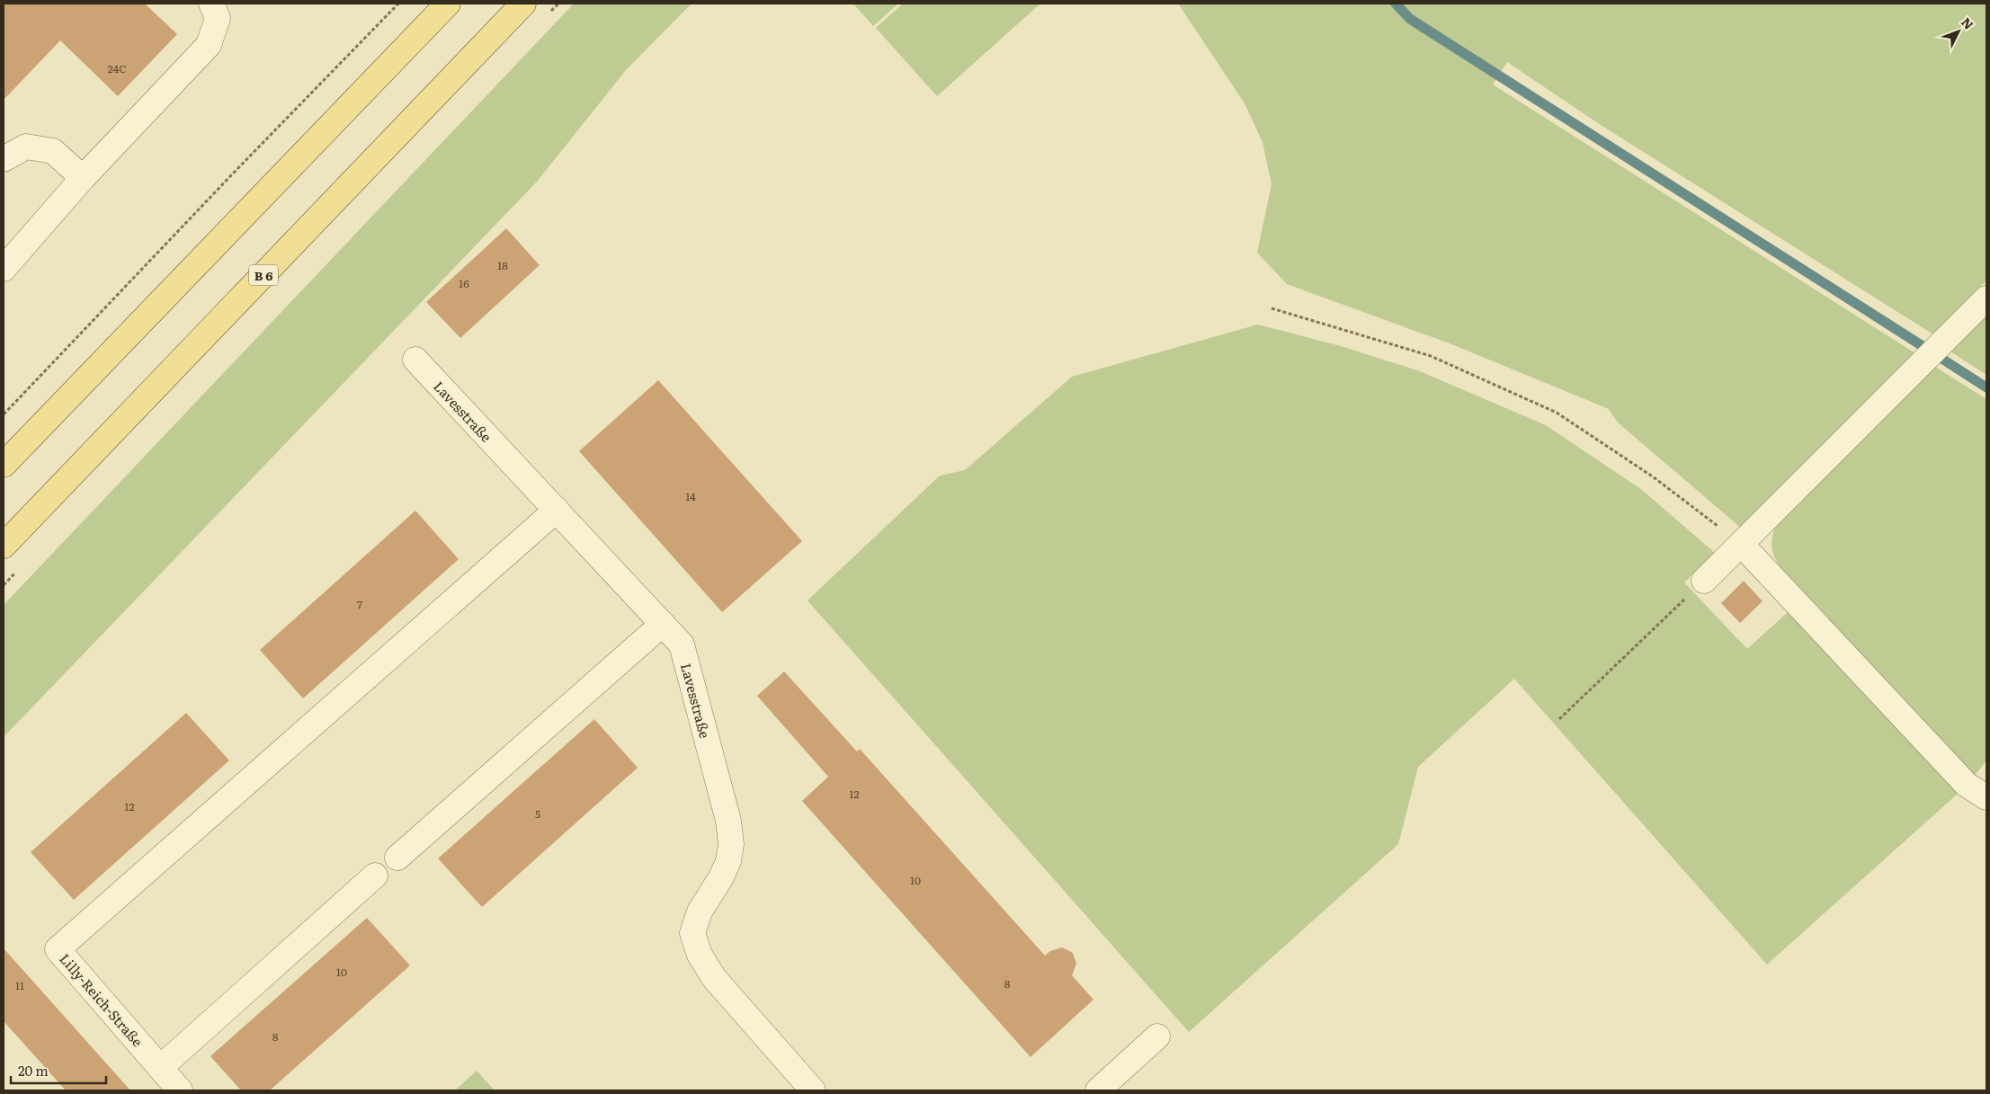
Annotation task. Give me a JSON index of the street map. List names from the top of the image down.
{
  "streets": {
    "main road": ["B 6"],
    "street": ["Lavesstraße", "Lilly-Reich-Straße"]
  },
  "crossings": [
    ["Lavesstraße", "Lilly-Reich-Straße"]
  ],
  "house_numbers": [
    "24C",
    "18",
    "16",
    "14",
    "7",
    "12",
    "12",
    "5",
    "10",
    "10",
    "8",
    "11",
    "8"
  ],
  "scale_bar": "20 m",
  "north": "top right"
}
